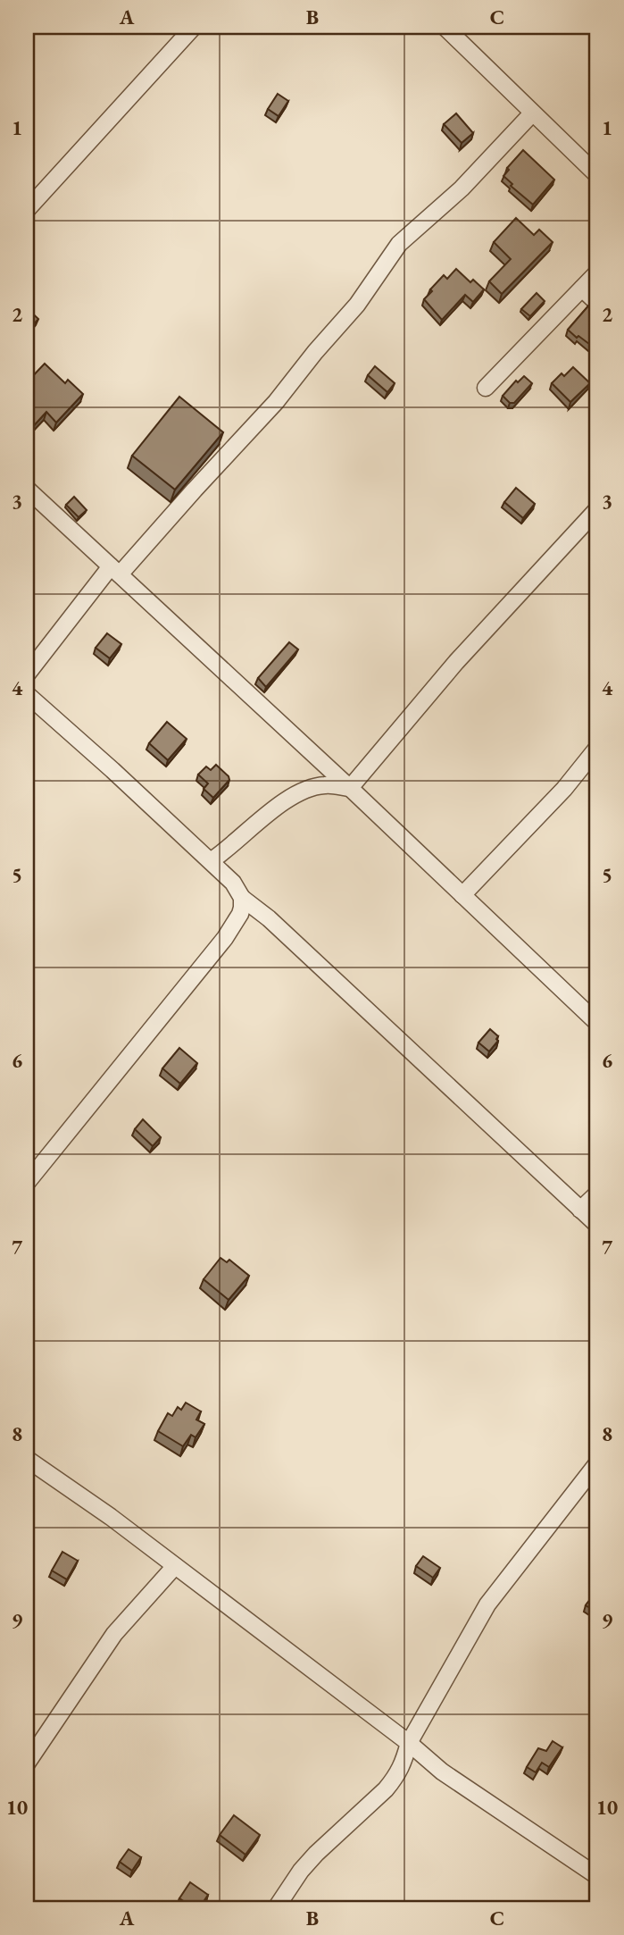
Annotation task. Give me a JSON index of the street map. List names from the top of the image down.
{
  "grid": {
    "columns": ["A", "B", "C"],
    "rows": [
      "1",
      "2",
      "3",
      "4",
      "5",
      "6",
      "7",
      "8",
      "9",
      "10"
    ]
  }
}
